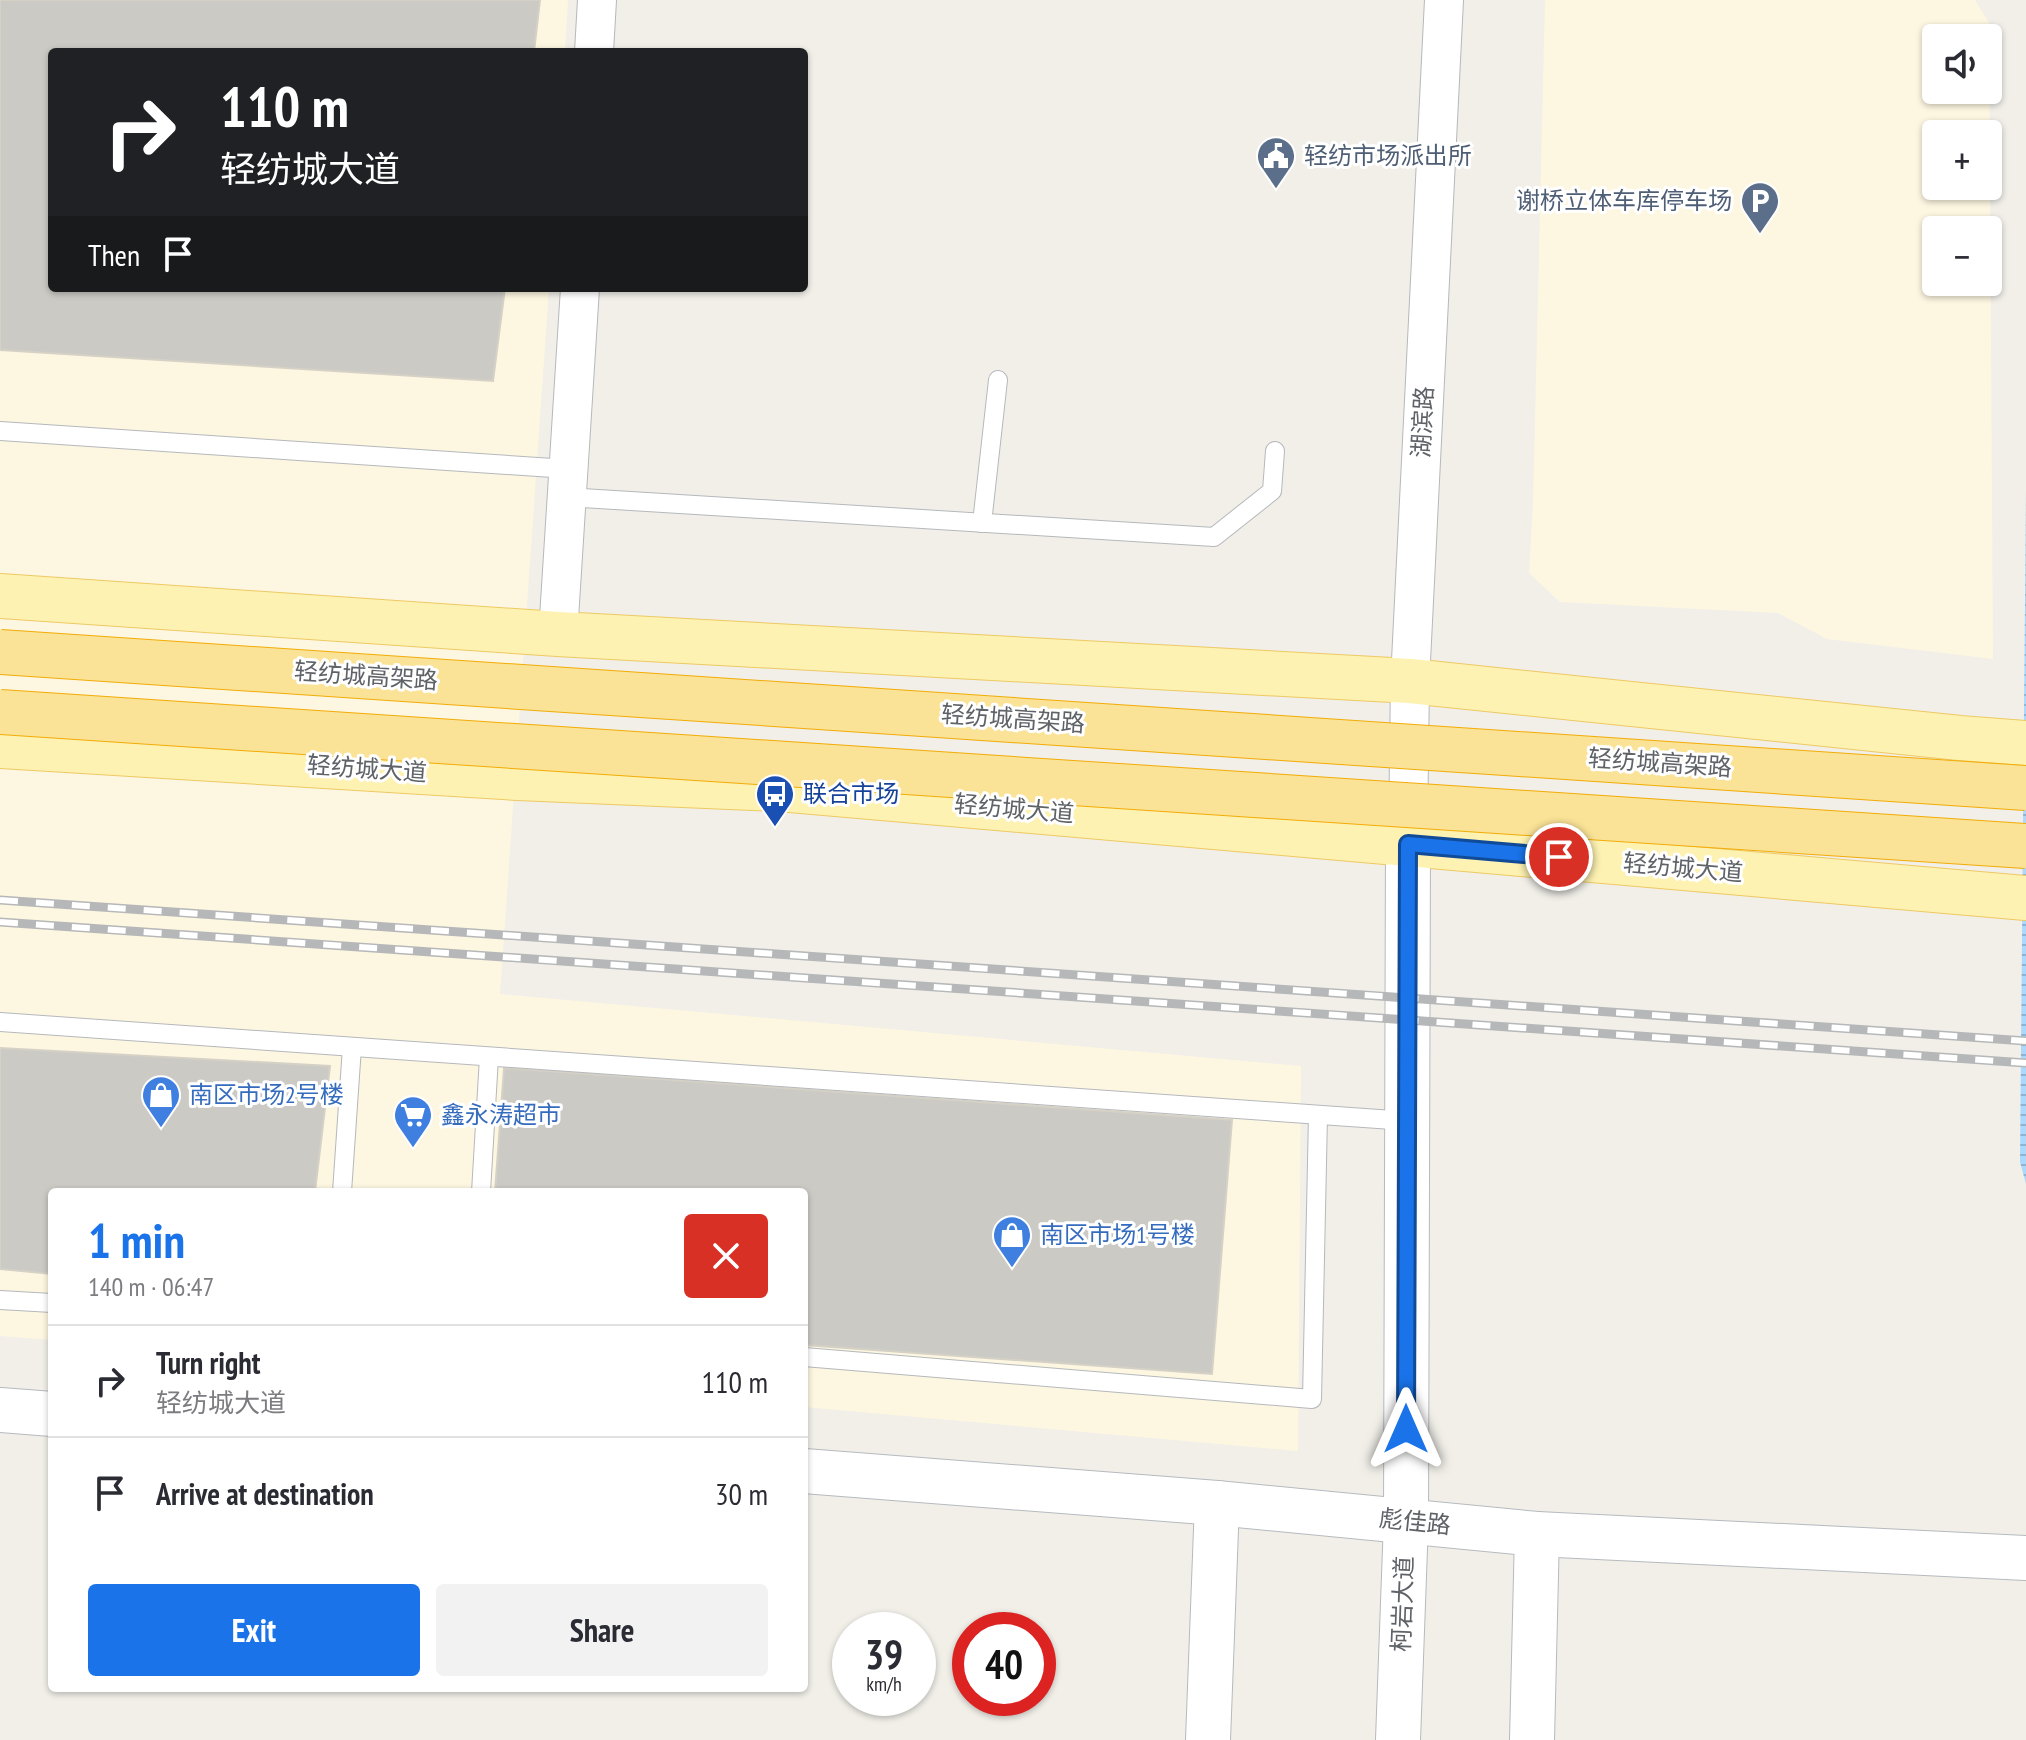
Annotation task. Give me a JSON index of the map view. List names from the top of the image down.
{
  "streets": {
    "highway": ["轻纺城高架路"],
    "main road": ["轻纺城大道"],
    "street": ["湖滨路", "彪佳路", "柯岩大道"]
  },
  "crossings": [
    ["湖滨路", "轻纺城大道"],
    ["湖滨路", "柯岩大道"],
    ["轻纺城大道", "柯岩大道"],
    ["彪佳路", "柯岩大道"]
  ],
  "places": {
    "public building": ["轻纺市场派出所"],
    "parking": ["谢桥立体车库停车场"],
    "bus stop": ["联合市场"],
    "shop": ["南区市场2号楼", "南区市场1号楼"],
    "supermarket": ["鑫永涛超市"]
  },
  "page": {
    "map_buttons": ["+", "−"],
    "turn": ["110 m", "轻纺城大道"],
    "then": "Then",
    "heading": ["1 min", "140 m · 06:47"],
    "list": [
      {
        "name": "Turn right",
        "note": "轻纺城大道",
        "value": "110 m"
      },
      {
        "name": "Arrive at destination",
        "value": "30 m"
      }
    ],
    "buttons": ["Exit", "Share"],
    "speed": "39 km/h",
    "limit": "40"
  }
}
